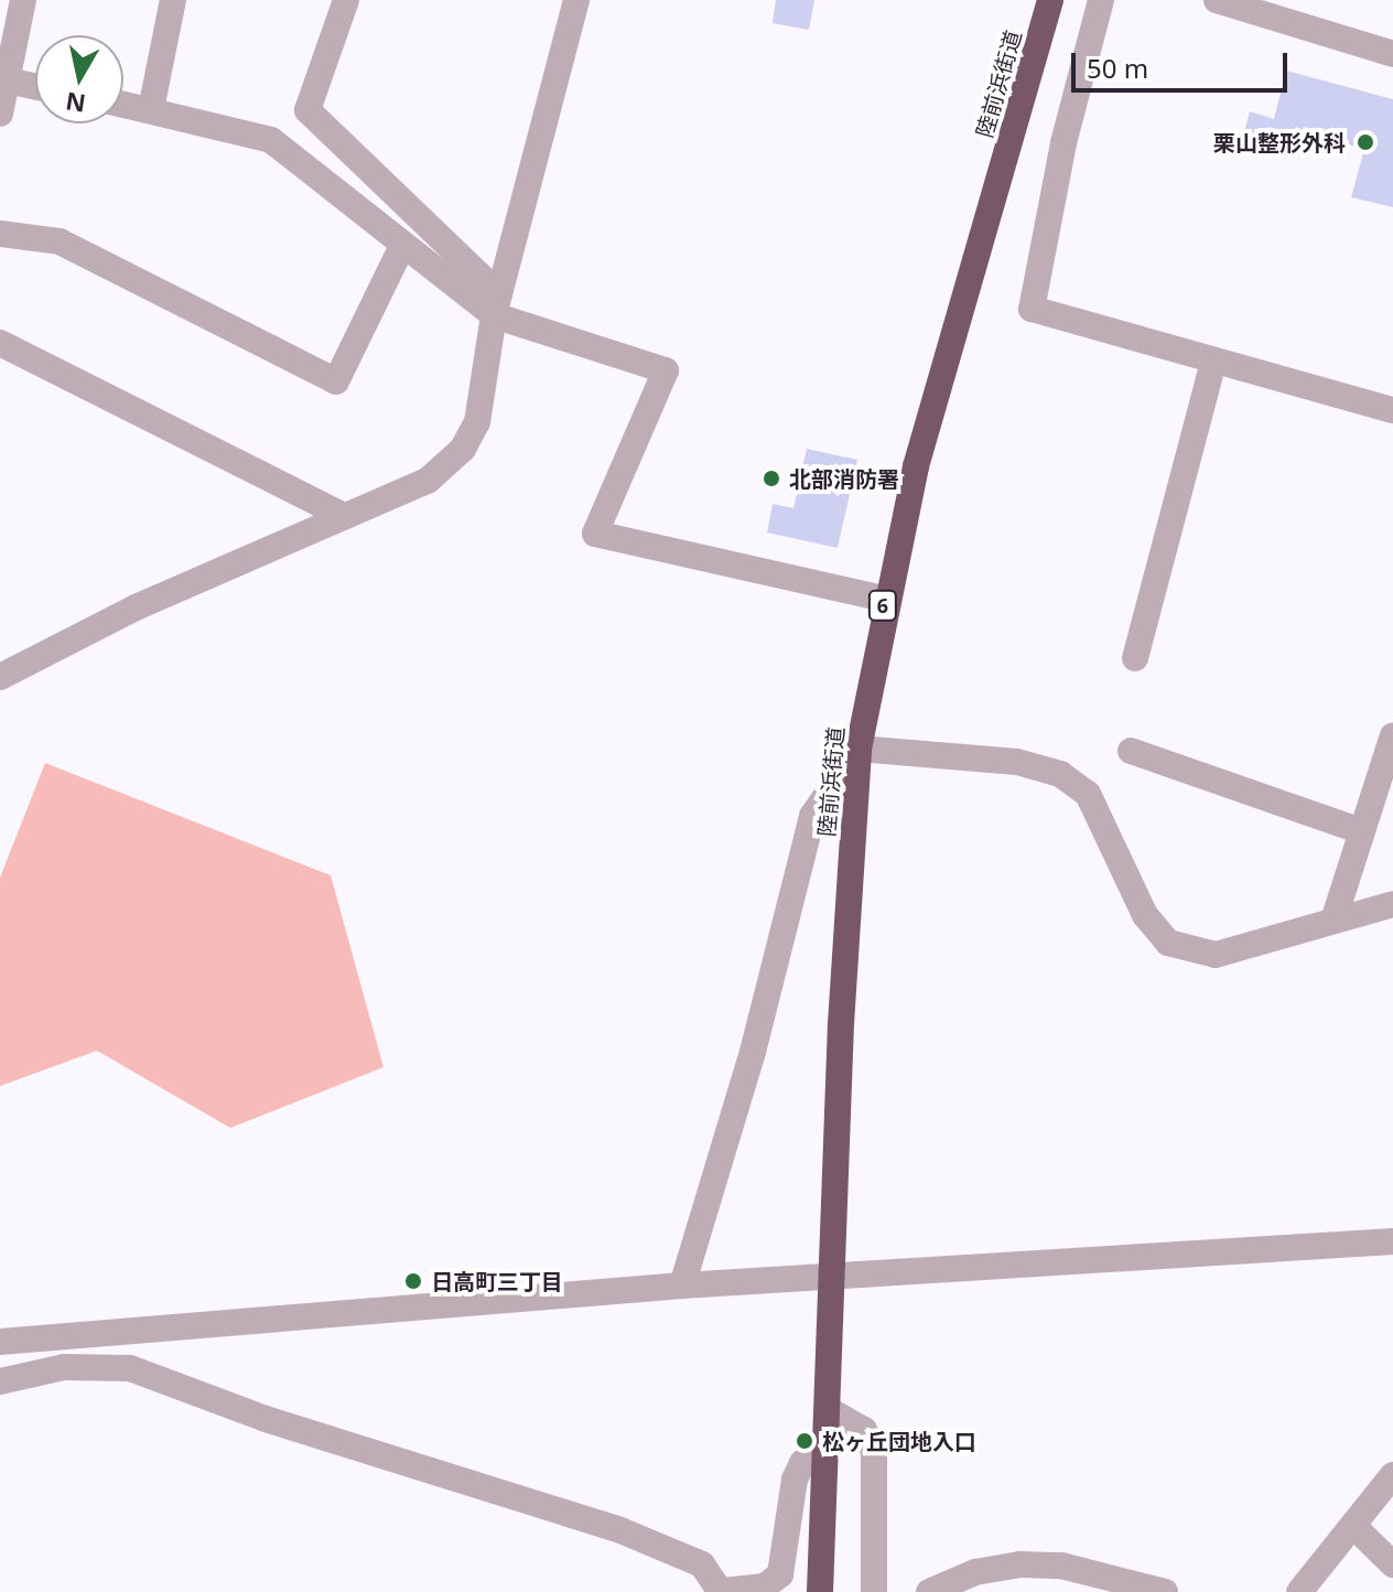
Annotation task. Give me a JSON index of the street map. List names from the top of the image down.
{
  "streets": {
    "highway": ["陸前浜街道", "6"]
  },
  "places": [
    "栗山整形外科",
    "北部消防署",
    "日高町三丁目",
    "松ヶ丘団地入口"
  ],
  "scale_bar": "50 m",
  "north": "bottom"
}
